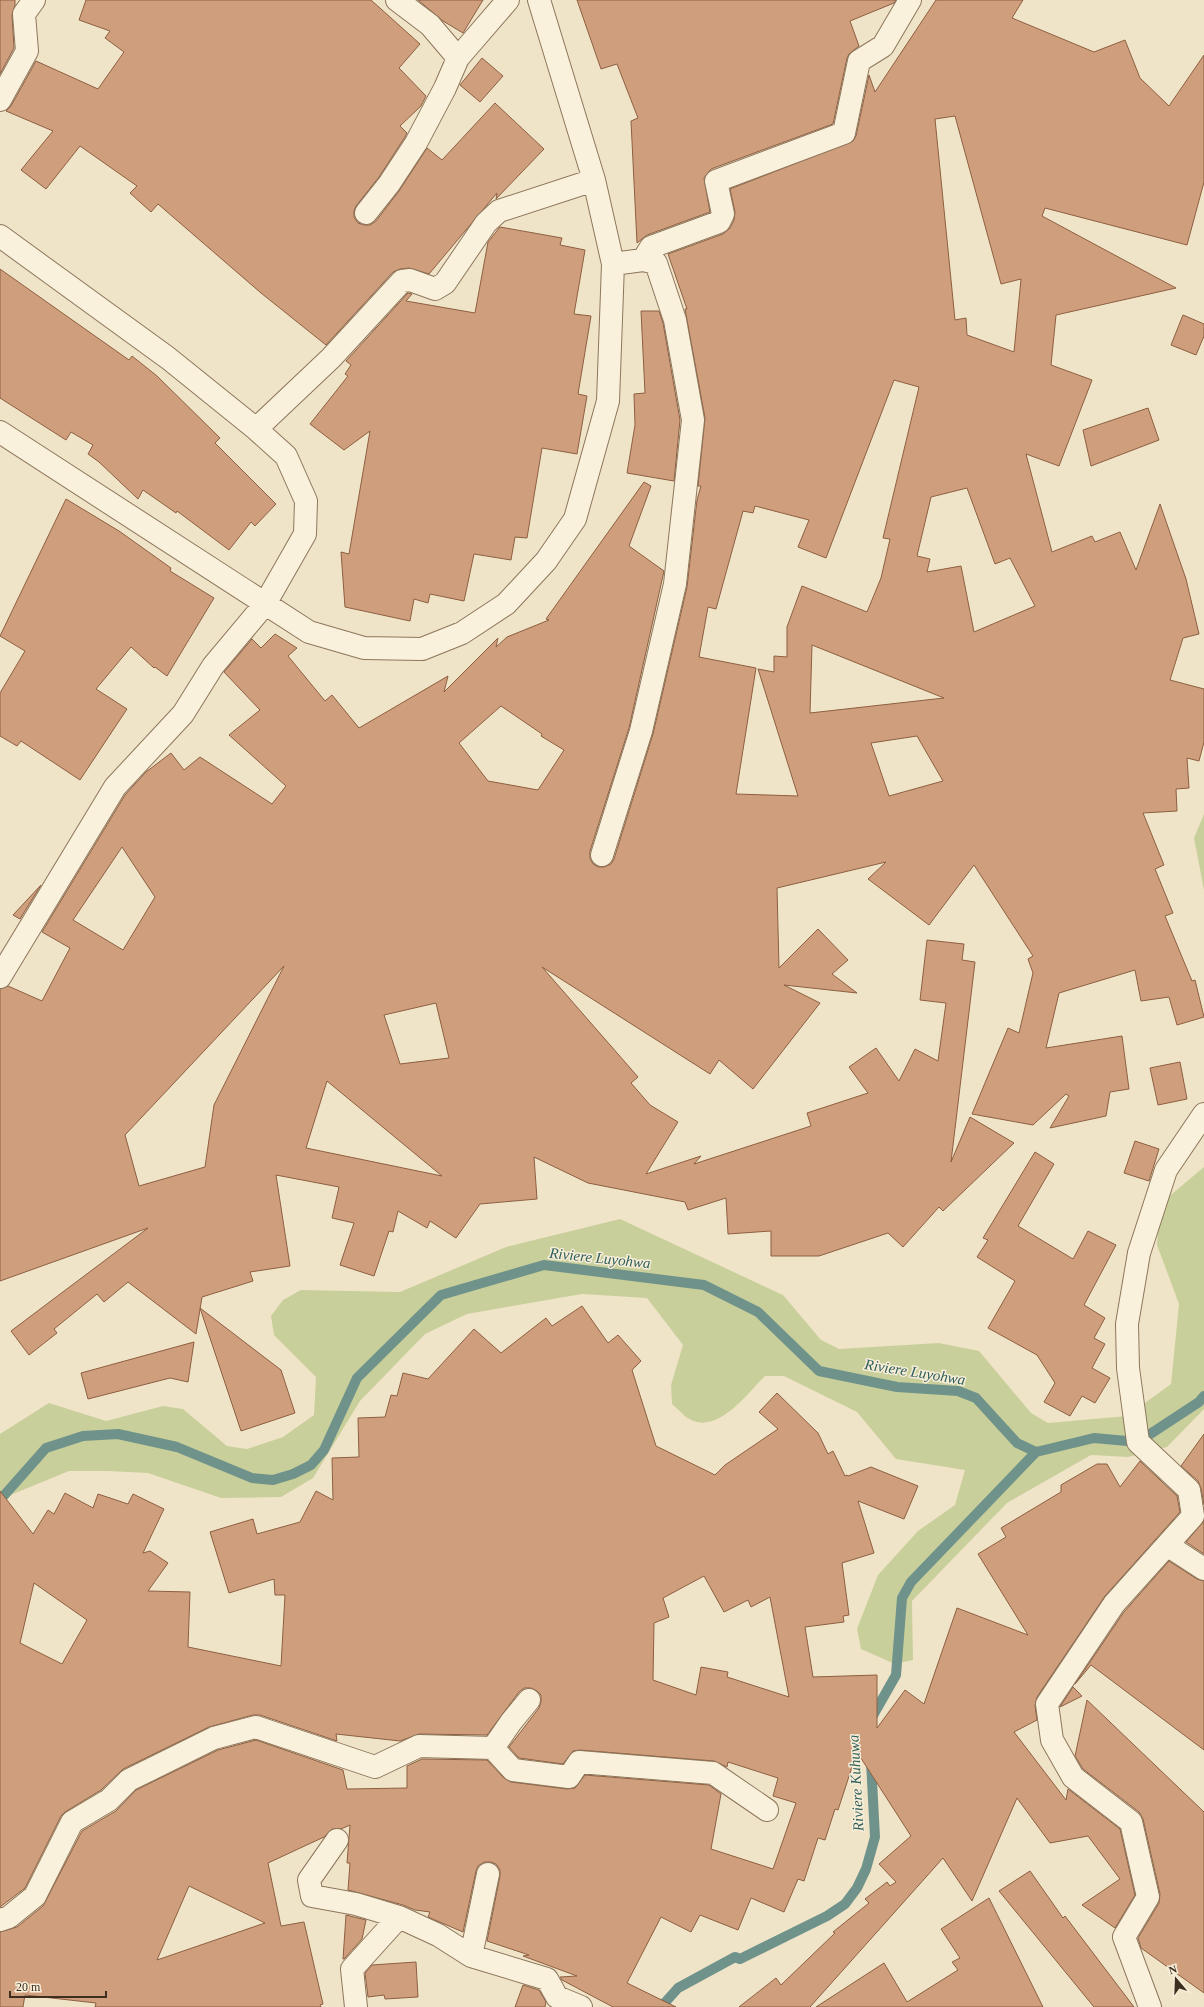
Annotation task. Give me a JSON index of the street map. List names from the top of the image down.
{
  "water": ["Riviere Luyohwa", "Riviere Kuhuwa"],
  "scale_bar": "20 m",
  "north": "top"
}
